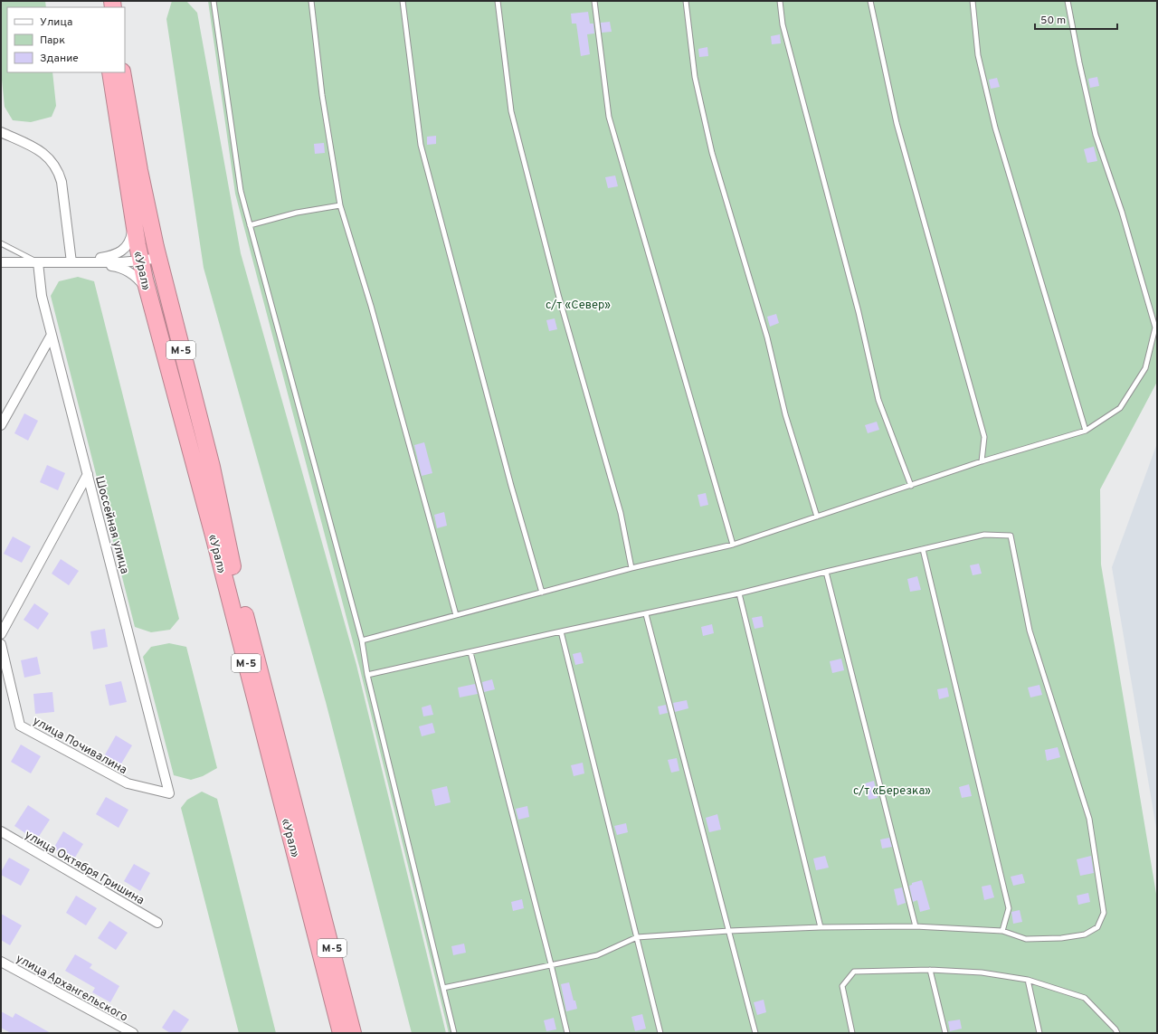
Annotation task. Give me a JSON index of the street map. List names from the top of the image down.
{
  "streets": {
    "highway": ["«Урал»", "М-5"],
    "street": [
      "Шоссейная улица",
      "улица Почивалина",
      "улица Октября Гришина",
      "улица Архангельского"
    ]
  },
  "crossings": [
    ["Шоссейная улица", "улица Почивалина"]
  ],
  "parks": ["с/т «Север»", "с/т «Березка»"],
  "legend": ["Улица", "Парк", "Здание"],
  "scale_bar": "50 m"
}
